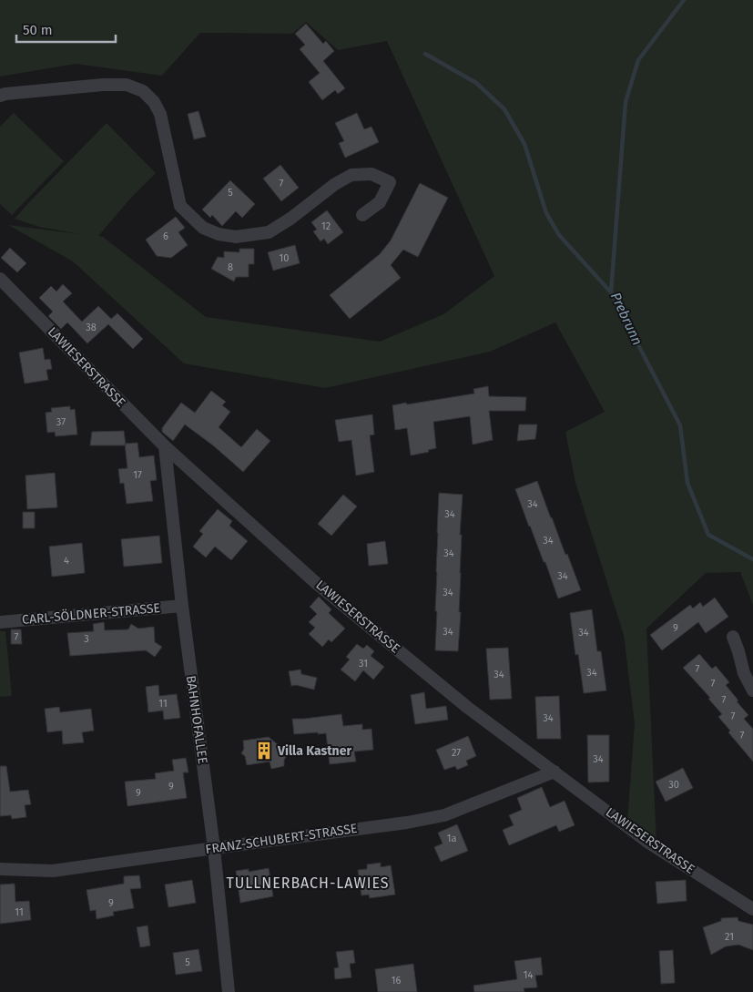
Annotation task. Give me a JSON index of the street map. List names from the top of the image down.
{
  "streets": {
    "street": [
      "LAWIESERSTRASSE",
      "CARL-SÖLDNER-STRASSE",
      "BAHNHOFALLEE",
      "FRANZ-SCHUBERT-STRASSE"
    ]
  },
  "crossings": [
    ["LAWIESERSTRASSE", "BAHNHOFALLEE"],
    ["LAWIESERSTRASSE", "FRANZ-SCHUBERT-STRASSE"],
    ["CARL-SÖLDNER-STRASSE", "BAHNHOFALLEE"],
    ["BAHNHOFALLEE", "FRANZ-SCHUBERT-STRASSE"]
  ],
  "districts": ["TULLNERBACH-LAWIES"],
  "water": ["Prebrunn"],
  "places": {
    "building": ["Villa Kastner"]
  },
  "house_numbers": [
    "7",
    "5",
    "12",
    "6",
    "10",
    "8",
    "38",
    "37",
    "17",
    "34",
    "34",
    "34",
    "34",
    "4",
    "34",
    "34",
    "9",
    "34",
    "34",
    "7",
    "3",
    "31",
    "7",
    "34",
    "34",
    "7",
    "7",
    "11",
    "7",
    "34",
    "7",
    "27",
    "34",
    "30",
    "9",
    "9",
    "1a",
    "9",
    "11",
    "21",
    "5",
    "14",
    "16"
  ],
  "scale_bar": "50 m"
}
